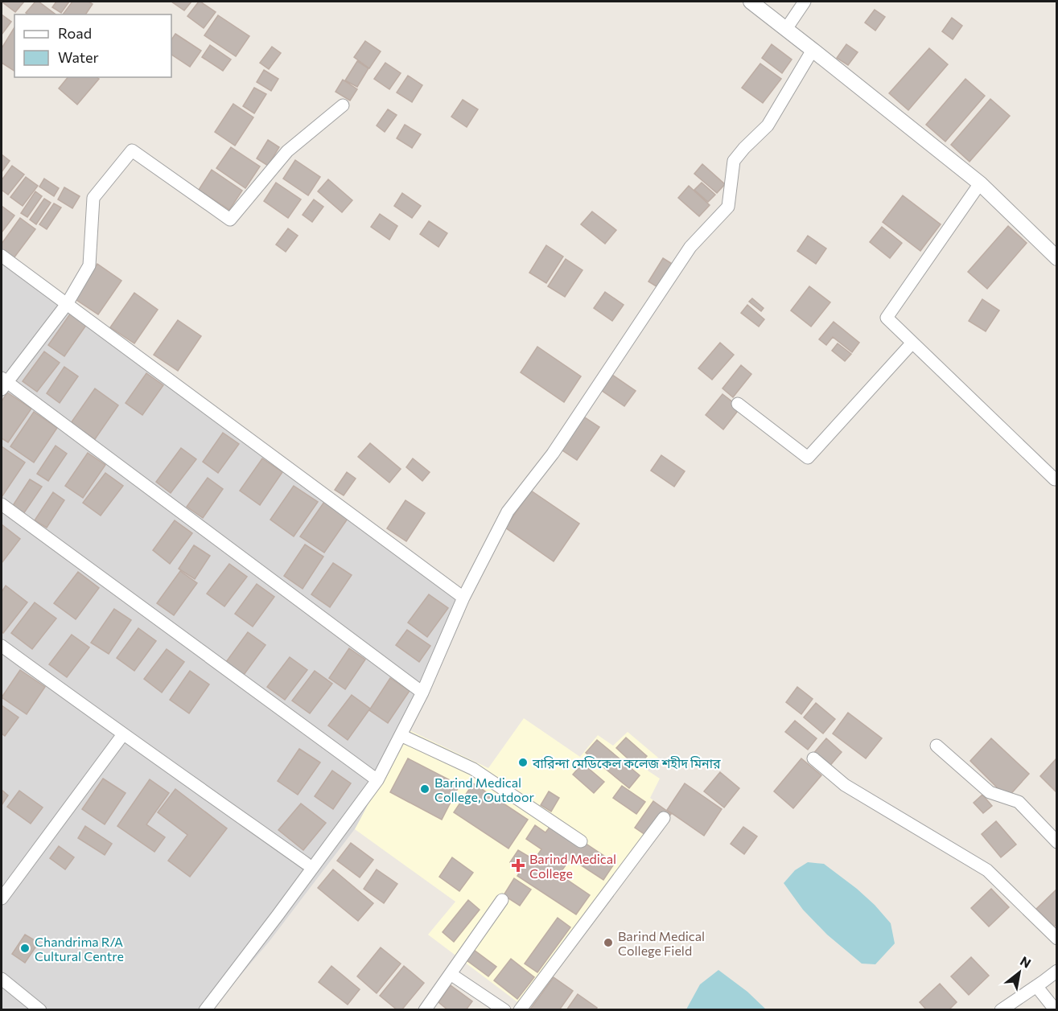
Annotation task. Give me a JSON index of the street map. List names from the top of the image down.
{
  "places": {
    "other": [
      "বারিন্দা মেডিকেল কলেজ শহীদ মিনার",
      "Barind Medical College, Outdoor",
      "Barind Medical College Field",
      "Chandrima R/A Cultural Centre"
    ],
    "health": ["Barind Medical College"]
  },
  "legend": ["Road", "Water"],
  "north": "top right"
}
